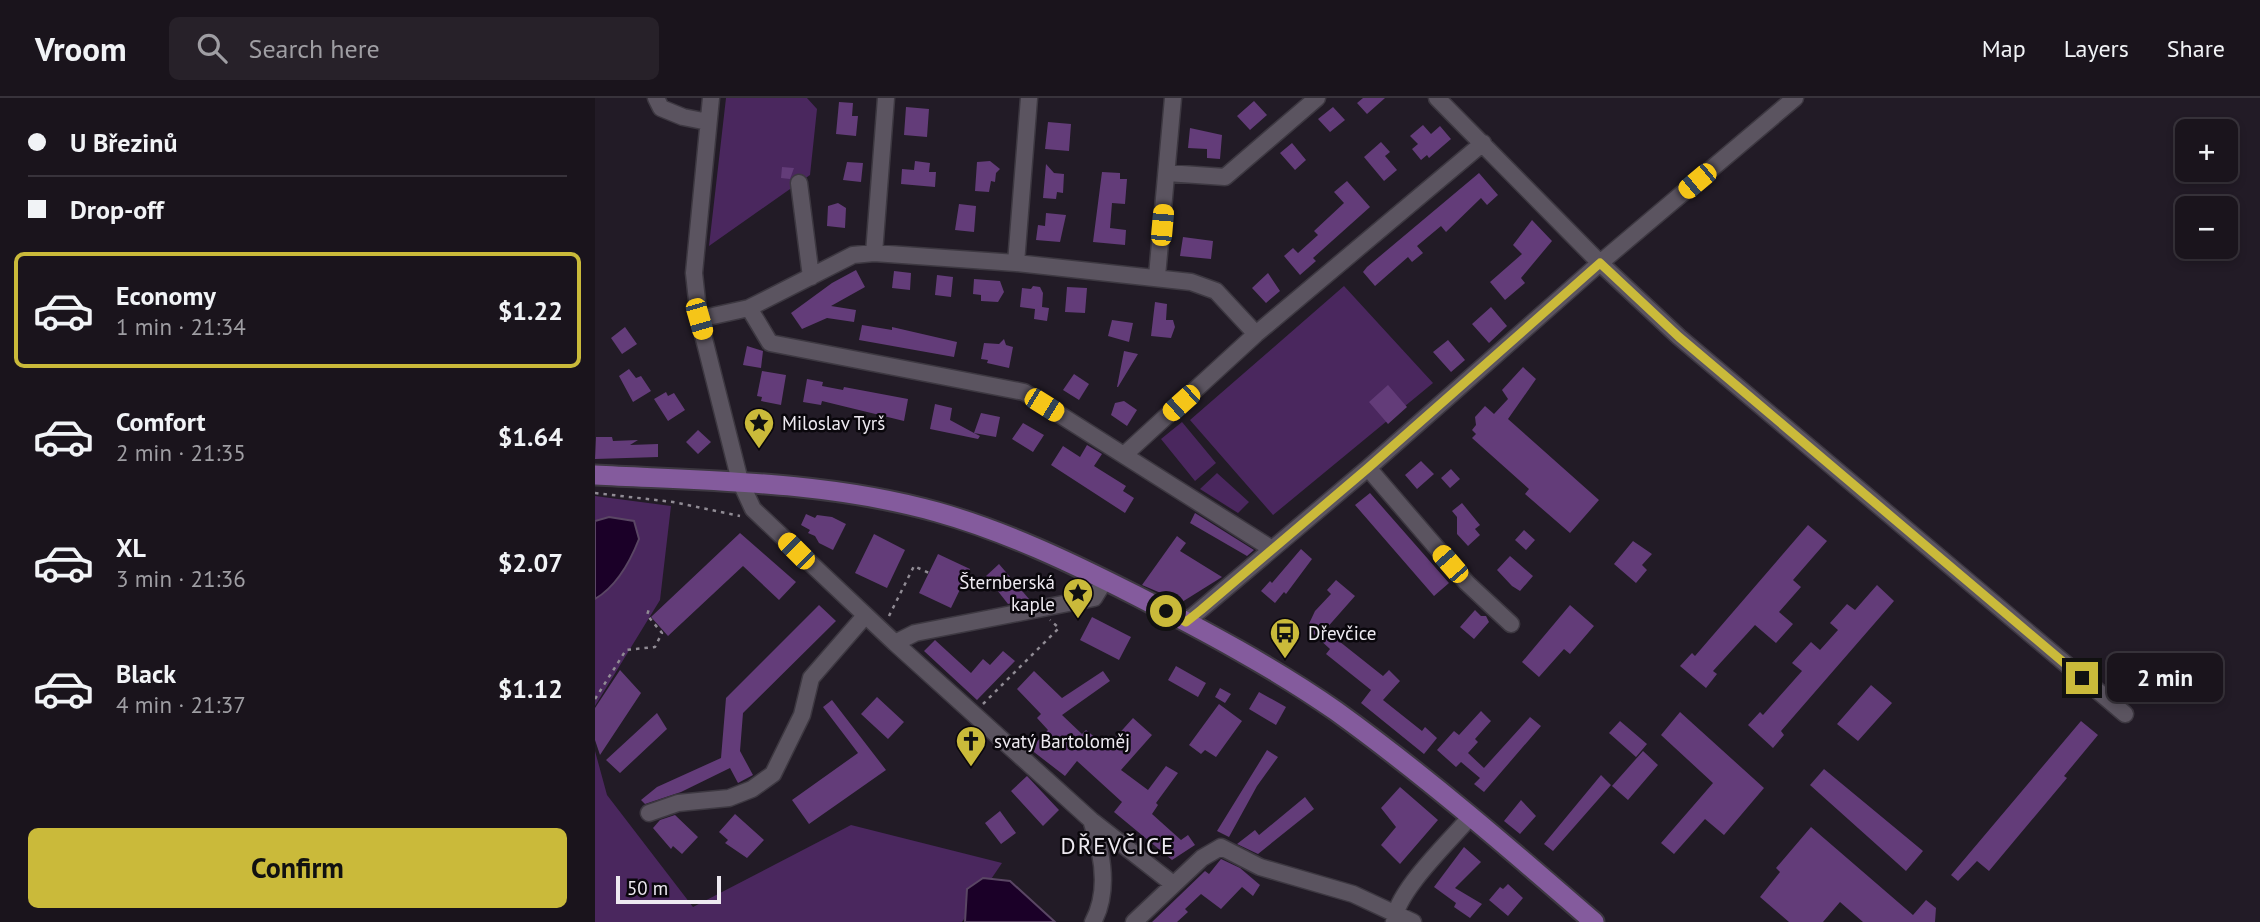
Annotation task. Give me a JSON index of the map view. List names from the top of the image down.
{
  "districts": ["DŘEVČICE"],
  "places": {
    "place": ["Miloslav Tyrš", "Šternberská kaple"],
    "bus stop": ["Dřevčice"],
    "church": ["svatý Bartoloměj"]
  },
  "scale_bar": "50 m",
  "page": {
    "header": "Vroom",
    "search": "Search here",
    "nav": ["Map", "Layers", "Share"],
    "banner": ["U Březinů", "Drop-off"],
    "map_buttons": ["+", "−"],
    "list": [
      {
        "name": "Economy",
        "note": "1 min · 21:34",
        "value": "$1.22"
      },
      {
        "name": "Comfort",
        "note": "2 min · 21:35",
        "value": "$1.64"
      },
      {
        "name": "XL",
        "note": "3 min · 21:36",
        "value": "$2.07"
      },
      {
        "name": "Black",
        "note": "4 min · 21:37",
        "value": "$1.12"
      }
    ],
    "bubble": "2 min",
    "buttons": "Confirm",
    "scale": "50 m"
  }
}
